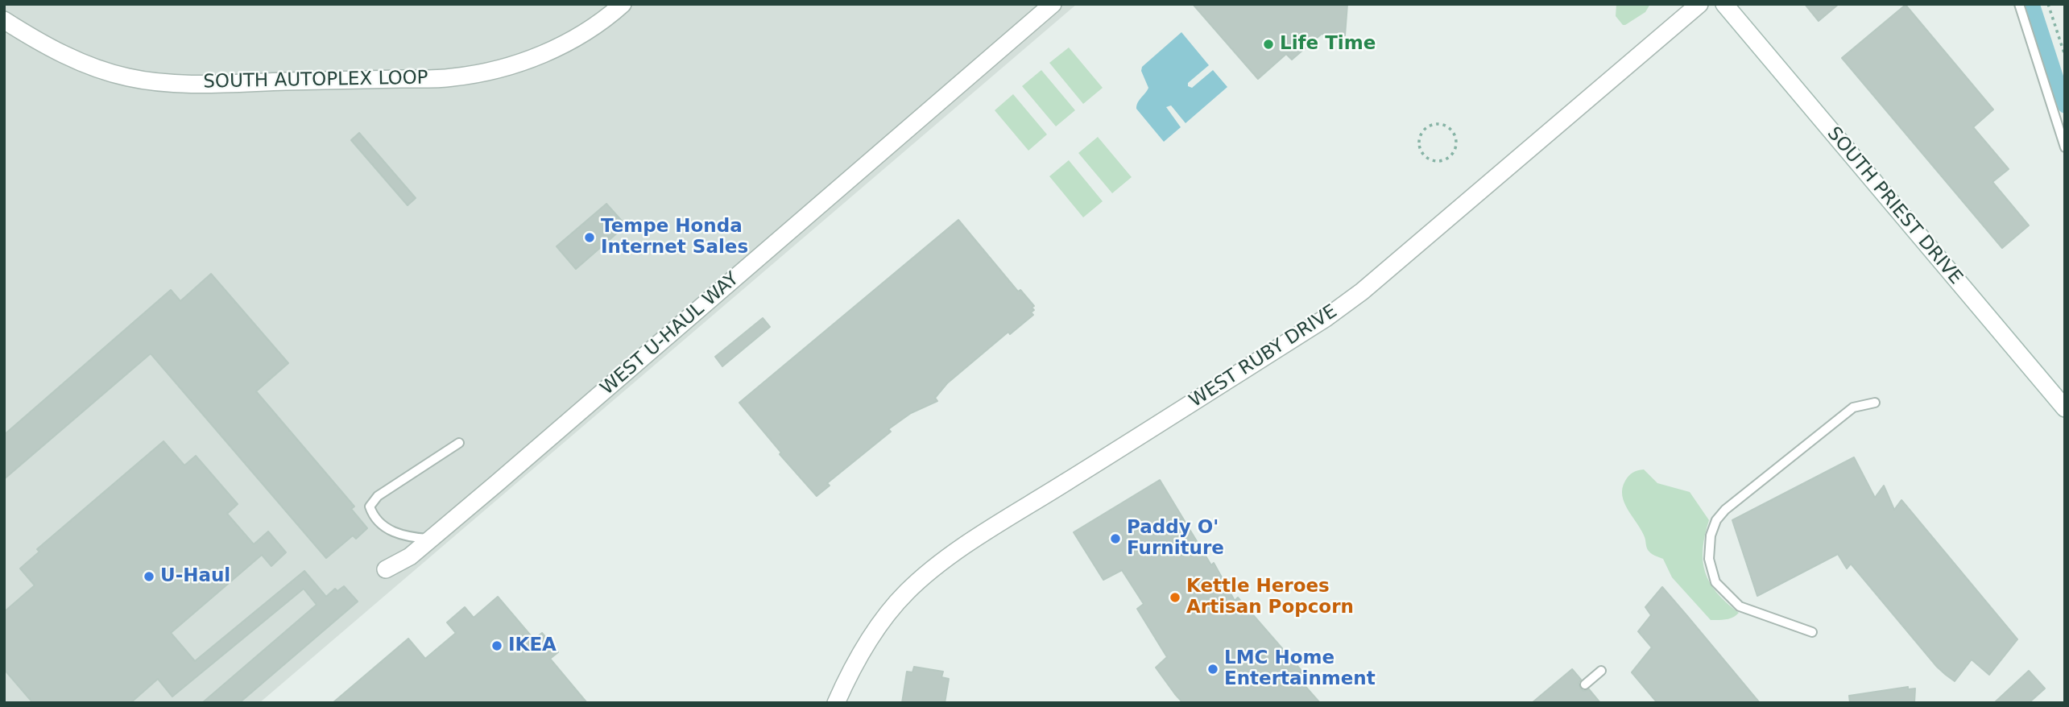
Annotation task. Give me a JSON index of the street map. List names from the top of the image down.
{
  "streets": {
    "street": [
      "SOUTH AUTOPLEX LOOP",
      "SOUTH PRIEST DRIVE",
      "WEST U-HAUL WAY",
      "WEST RUBY DRIVE"
    ]
  },
  "places": [
    "Life Time",
    "Tempe Honda Internet Sales",
    "Paddy O' Furniture",
    "U-Haul",
    "Kettle Heroes Artisan Popcorn",
    "IKEA",
    "LMC Home Entertainment"
  ]
}
